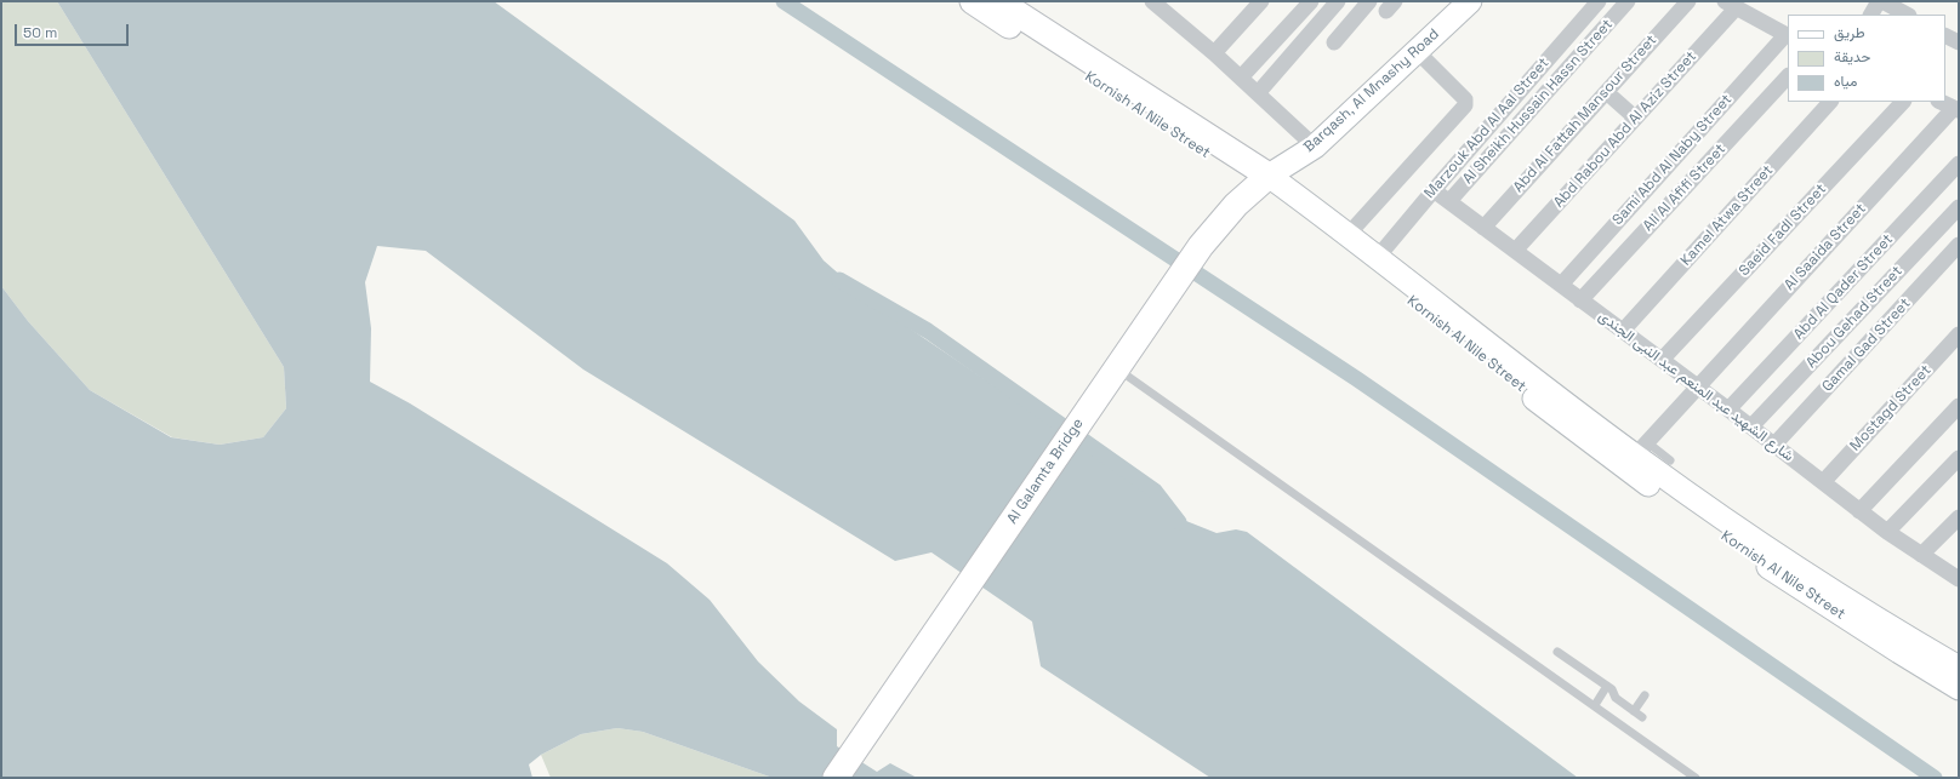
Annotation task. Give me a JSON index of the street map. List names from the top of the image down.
{
  "streets": {
    "main road": ["Barqash, Al Mnashy Road", "Kornish Al Nile Street", "Al Galamta Bridge"],
    "street": [
      "Al Sheikh Hussain Hassn Street",
      "Abd Al Fattah Mansour Street",
      "Marzouk Abd Al Aal Street",
      "Abd Rabou Abd Al Aziz Street",
      "Sami Abd Al Naby Street",
      "Ali Al Afifi Street",
      "Kamel Atwa Street",
      "Saeid Fadl Street",
      "Al Saaida Street",
      "Abd Al Qader Street",
      "Abou Gehad Street",
      "Gamal Gad Street",
      "شارع الشهيد عبد المنعم عبد النبى الجندى",
      "Mostagd Street"
    ]
  },
  "crossings": [
    ["Barqash, Al Mnashy Road", "Kornish Al Nile Street"],
    ["Barqash, Al Mnashy Road", "Al Galamta Bridge"],
    ["Al Sheikh Hussain Hassn Street", "شارع الشهيد عبد المنعم عبد النبى الجندى"],
    ["Abd Al Fattah Mansour Street", "شارع الشهيد عبد المنعم عبد النبى الجندى"],
    ["Kornish Al Nile Street", "Marzouk Abd Al Aal Street"],
    ["Kornish Al Nile Street", "Al Saaida Street"],
    ["Kornish Al Nile Street", "Al Galamta Bridge"],
    ["Marzouk Abd Al Aal Street", "شارع الشهيد عبد المنعم عبد النبى الجندى"],
    ["Abd Rabou Abd Al Aziz Street", "شارع الشهيد عبد المنعم عبد النبى الجندى"],
    ["Sami Abd Al Naby Street", "شارع الشهيد عبد المنعم عبد النبى الجندى"],
    ["Ali Al Afifi Street", "شارع الشهيد عبد المنعم عبد النبى الجندى"],
    ["Kamel Atwa Street", "شارع الشهيد عبد المنعم عبد النبى الجندى"],
    ["Saeid Fadl Street", "شارع الشهيد عبد المنعم عبد النبى الجندى"],
    ["Al Saaida Street", "شارع الشهيد عبد المنعم عبد النبى الجندى"],
    ["Abd Al Qader Street", "شارع الشهيد عبد المنعم عبد النبى الجندى"],
    ["Abou Gehad Street", "شارع الشهيد عبد المنعم عبد النبى الجندى"],
    ["Gamal Gad Street", "شارع الشهيد عبد المنعم عبد النبى الجندى"],
    ["شارع الشهيد عبد المنعم عبد النبى الجندى", "Mostagd Street"]
  ],
  "legend": ["طريق", "حديقة", "مياه"],
  "scale_bar": "50 m"
}
